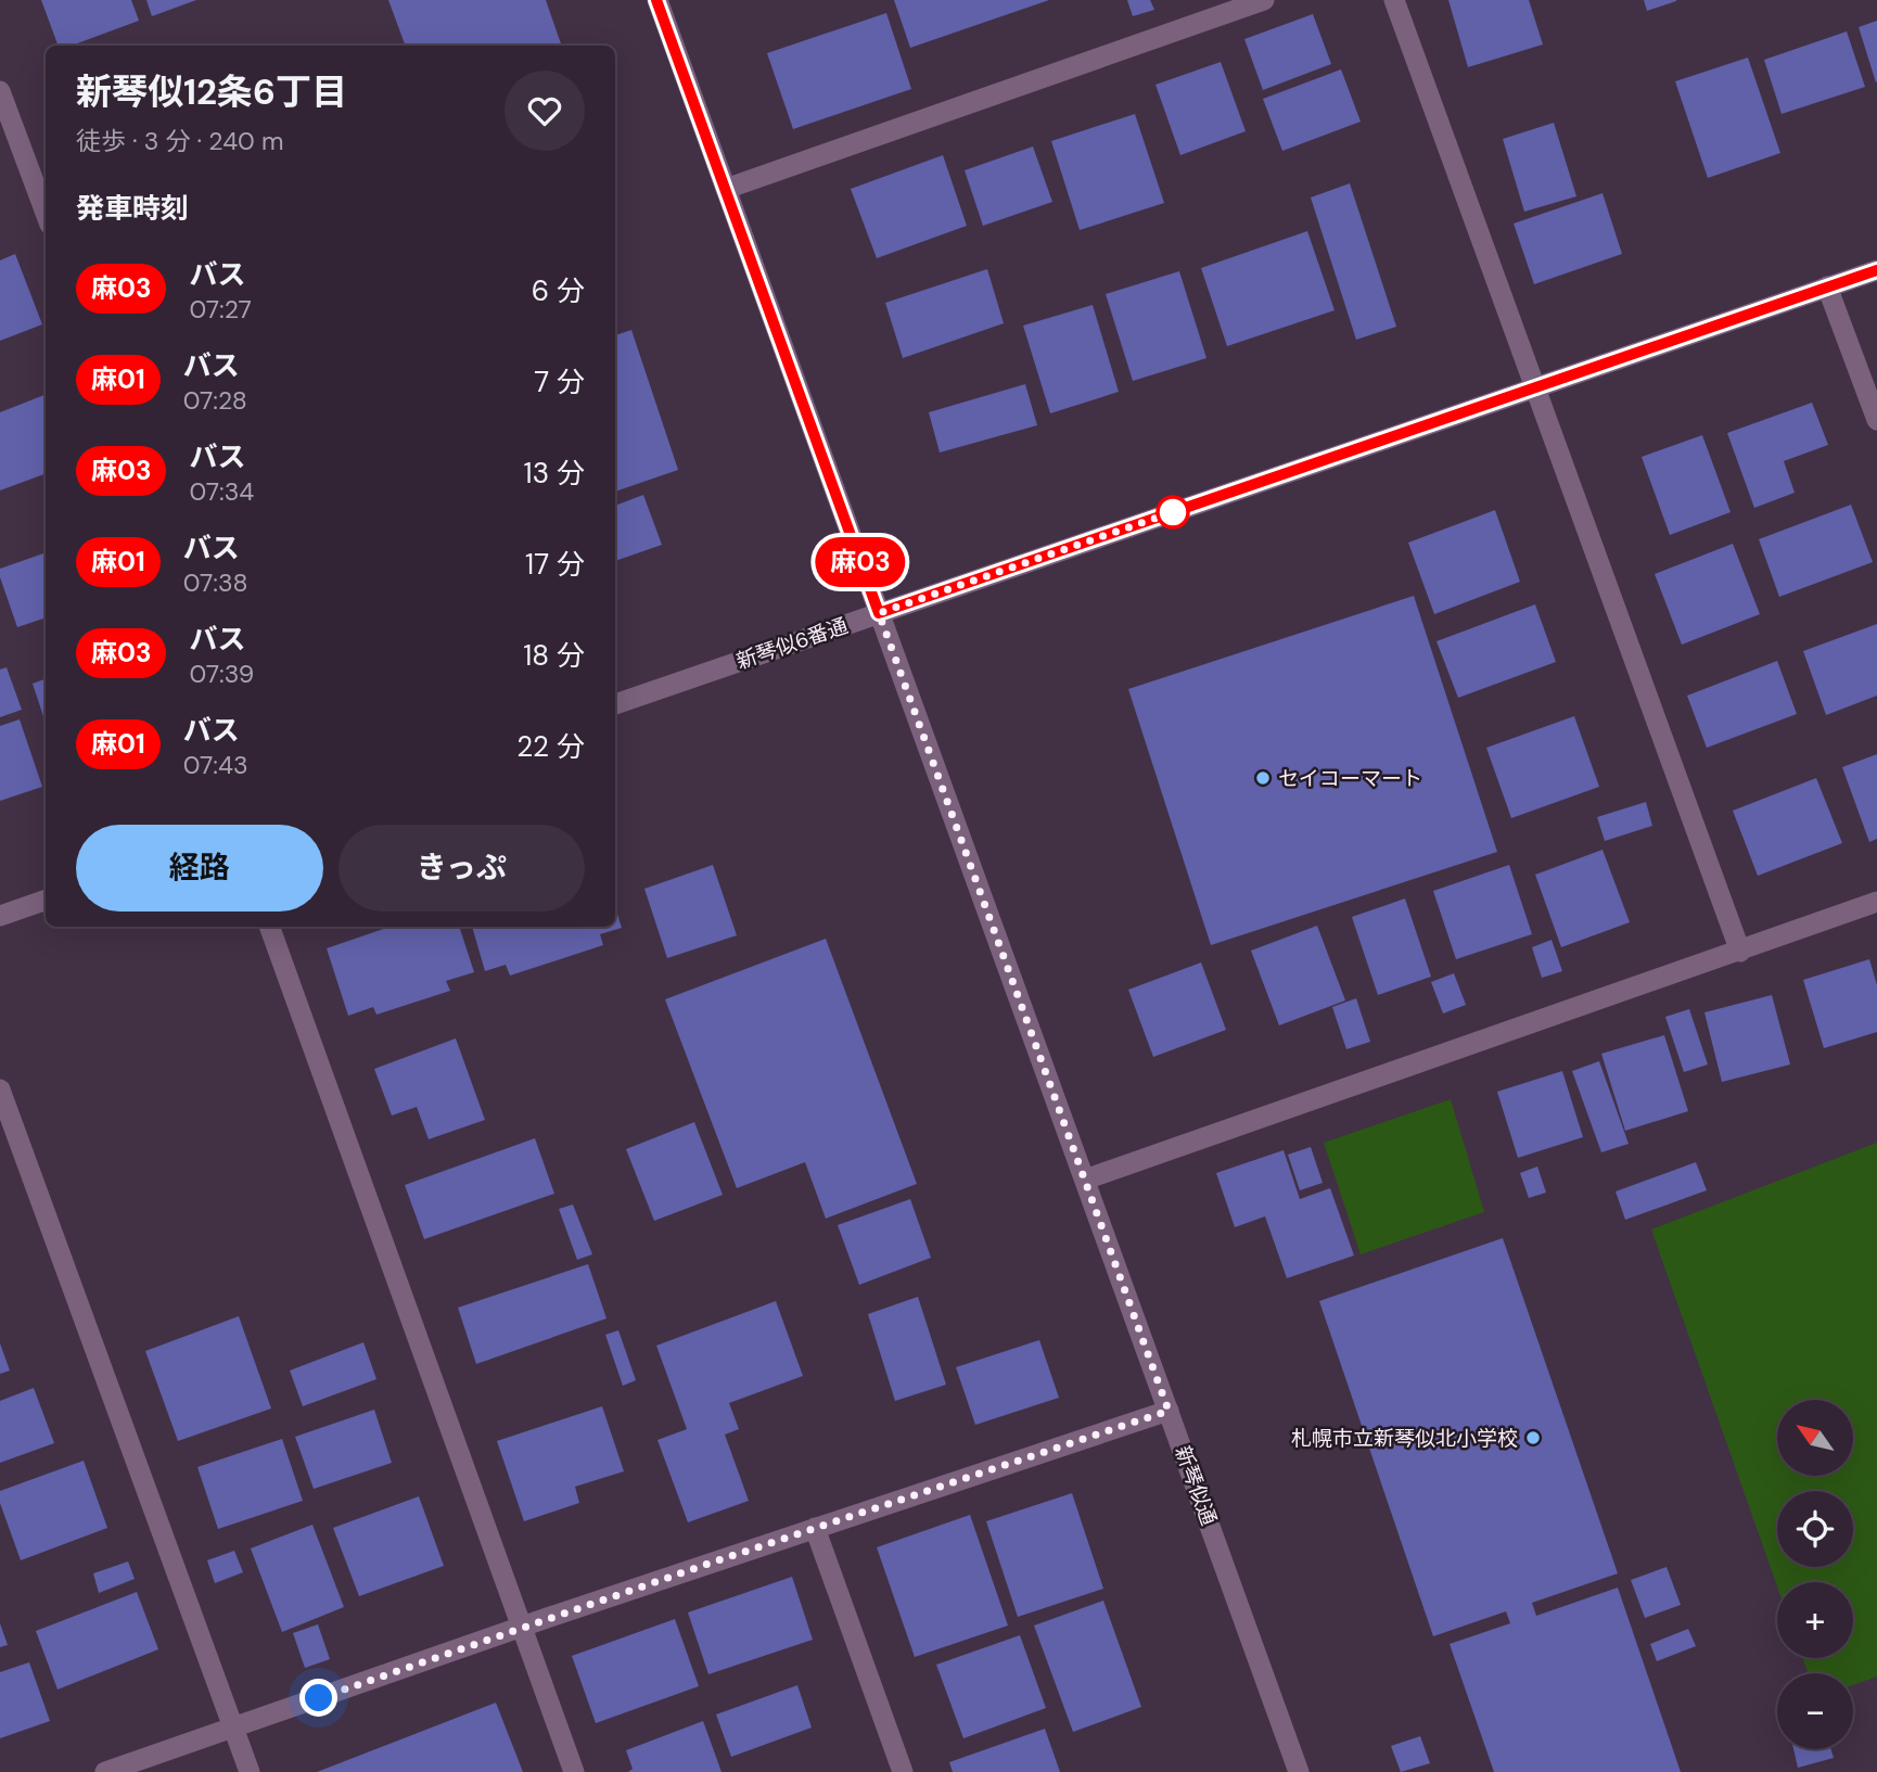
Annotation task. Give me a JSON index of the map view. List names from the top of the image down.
{
  "streets": {
    "street": ["新琴似6番通", "新琴似通"]
  },
  "crossings": [
    ["新琴似6番通", "新琴似通"]
  ],
  "places": ["セイコーマート", "札幌市立新琴似北小学校"],
  "lines": ["bus line 麻03"],
  "north": "top left",
  "page": {
    "on_map": "麻03",
    "heading": [
      ["新琴似12条6丁目", "徒歩 · 3 分 · 240 m"],
      "発車時刻"
    ],
    "list": [
      {
        "mark": "麻03",
        "name": "バス",
        "note": "07:27",
        "value": "6 分"
      },
      {
        "mark": "麻01",
        "name": "バス",
        "note": "07:28",
        "value": "7 分"
      },
      {
        "mark": "麻03",
        "name": "バス",
        "note": "07:34",
        "value": "13 分"
      },
      {
        "mark": "麻01",
        "name": "バス",
        "note": "07:38",
        "value": "17 分"
      },
      {
        "mark": "麻03",
        "name": "バス",
        "note": "07:39",
        "value": "18 分"
      },
      {
        "mark": "麻01",
        "name": "バス",
        "note": "07:43",
        "value": "22 分"
      }
    ],
    "buttons": ["経路", "きっぷ"],
    "map_buttons": ["+", "−"]
  }
}
